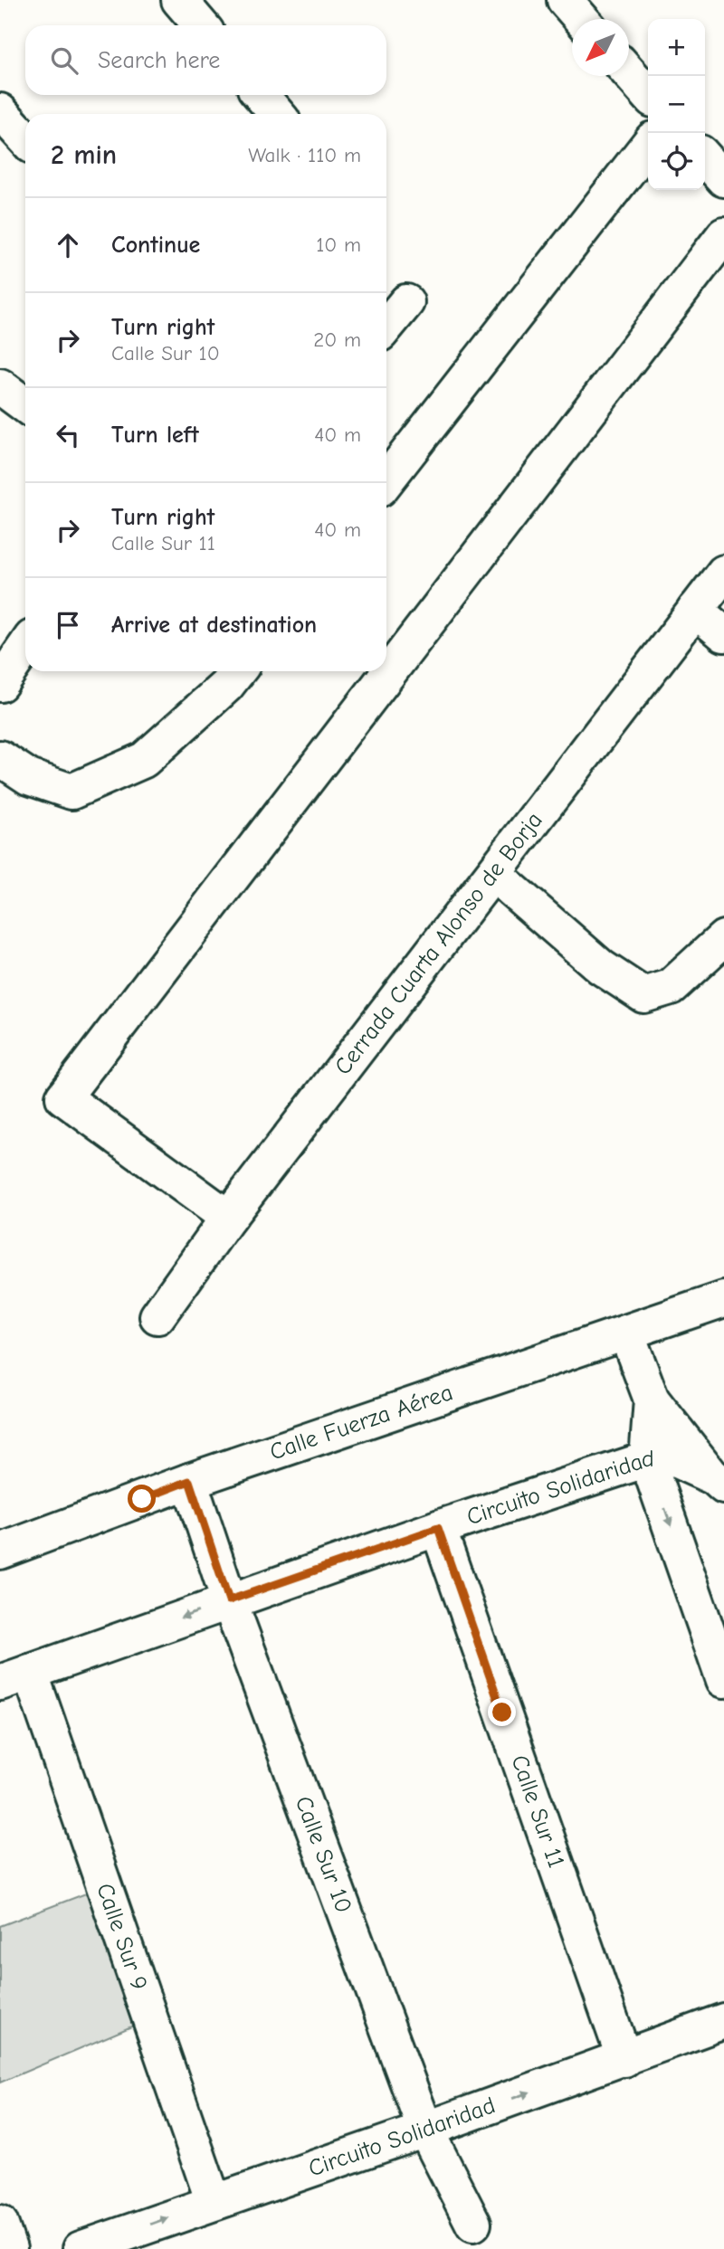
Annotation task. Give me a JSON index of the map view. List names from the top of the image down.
{
  "streets": {
    "street": [
      "Cerrada Cuarta Alonso de Borja",
      "Calle Fuerza Aérea",
      "Circuito Solidaridad",
      "Calle Sur 11",
      "Calle Sur 10",
      "Calle Sur 9"
    ]
  },
  "crossings": [
    ["Calle Fuerza Aérea", "Calle Sur 10"],
    ["Circuito Solidaridad", "Calle Sur 11"],
    ["Circuito Solidaridad", "Calle Sur 10"],
    ["Circuito Solidaridad", "Calle Sur 9"]
  ],
  "north": "bottom left",
  "page": {
    "map_buttons": ["+", "−"],
    "search": "Search here",
    "heading": ["2 min", "Walk · 110 m"],
    "list": [
      ["Continue", "10 m"],
      ["Turn right", "Calle Sur 10", "20 m"],
      ["Turn left", "40 m"],
      ["Turn right", "Calle Sur 11", "40 m"],
      "Arrive at destination"
    ]
  }
}
